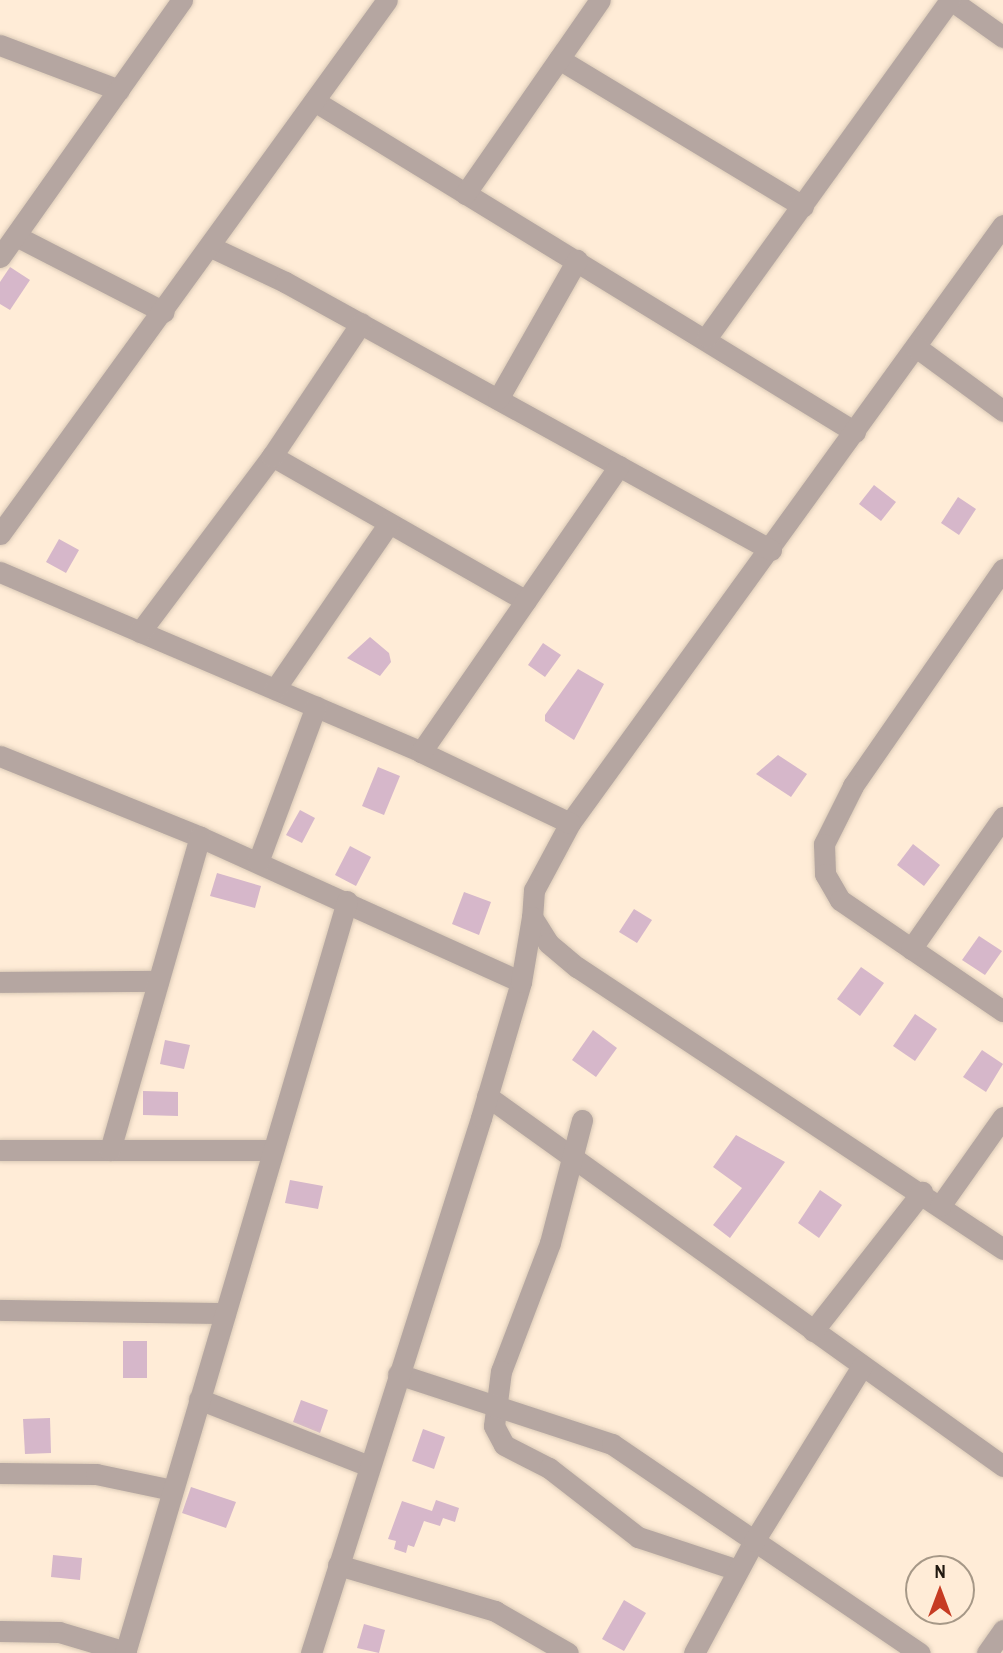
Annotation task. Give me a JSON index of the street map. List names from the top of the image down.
{
  "north": "top"
}
